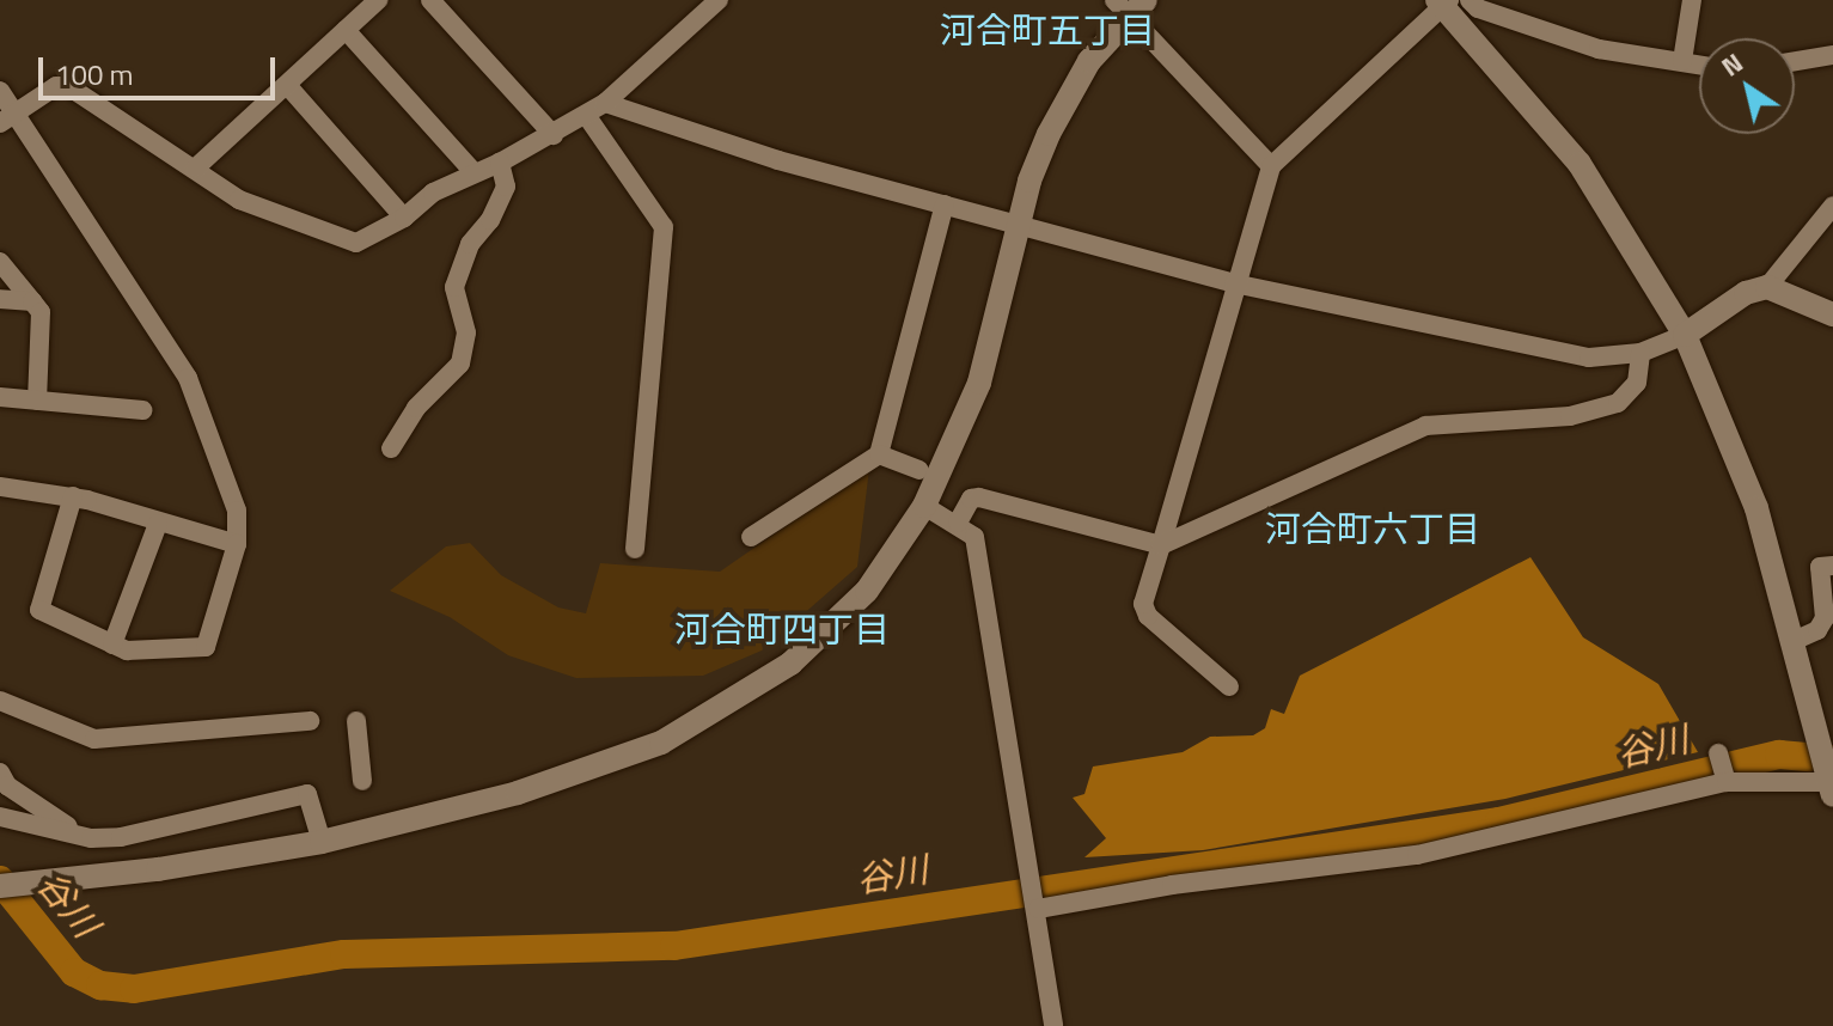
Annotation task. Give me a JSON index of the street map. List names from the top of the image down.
{
  "districts": ["河合町五丁目", "河合町六丁目", "河合町四丁目"],
  "water": ["谷川"],
  "scale_bar": "100 m",
  "north": "top left"
}
